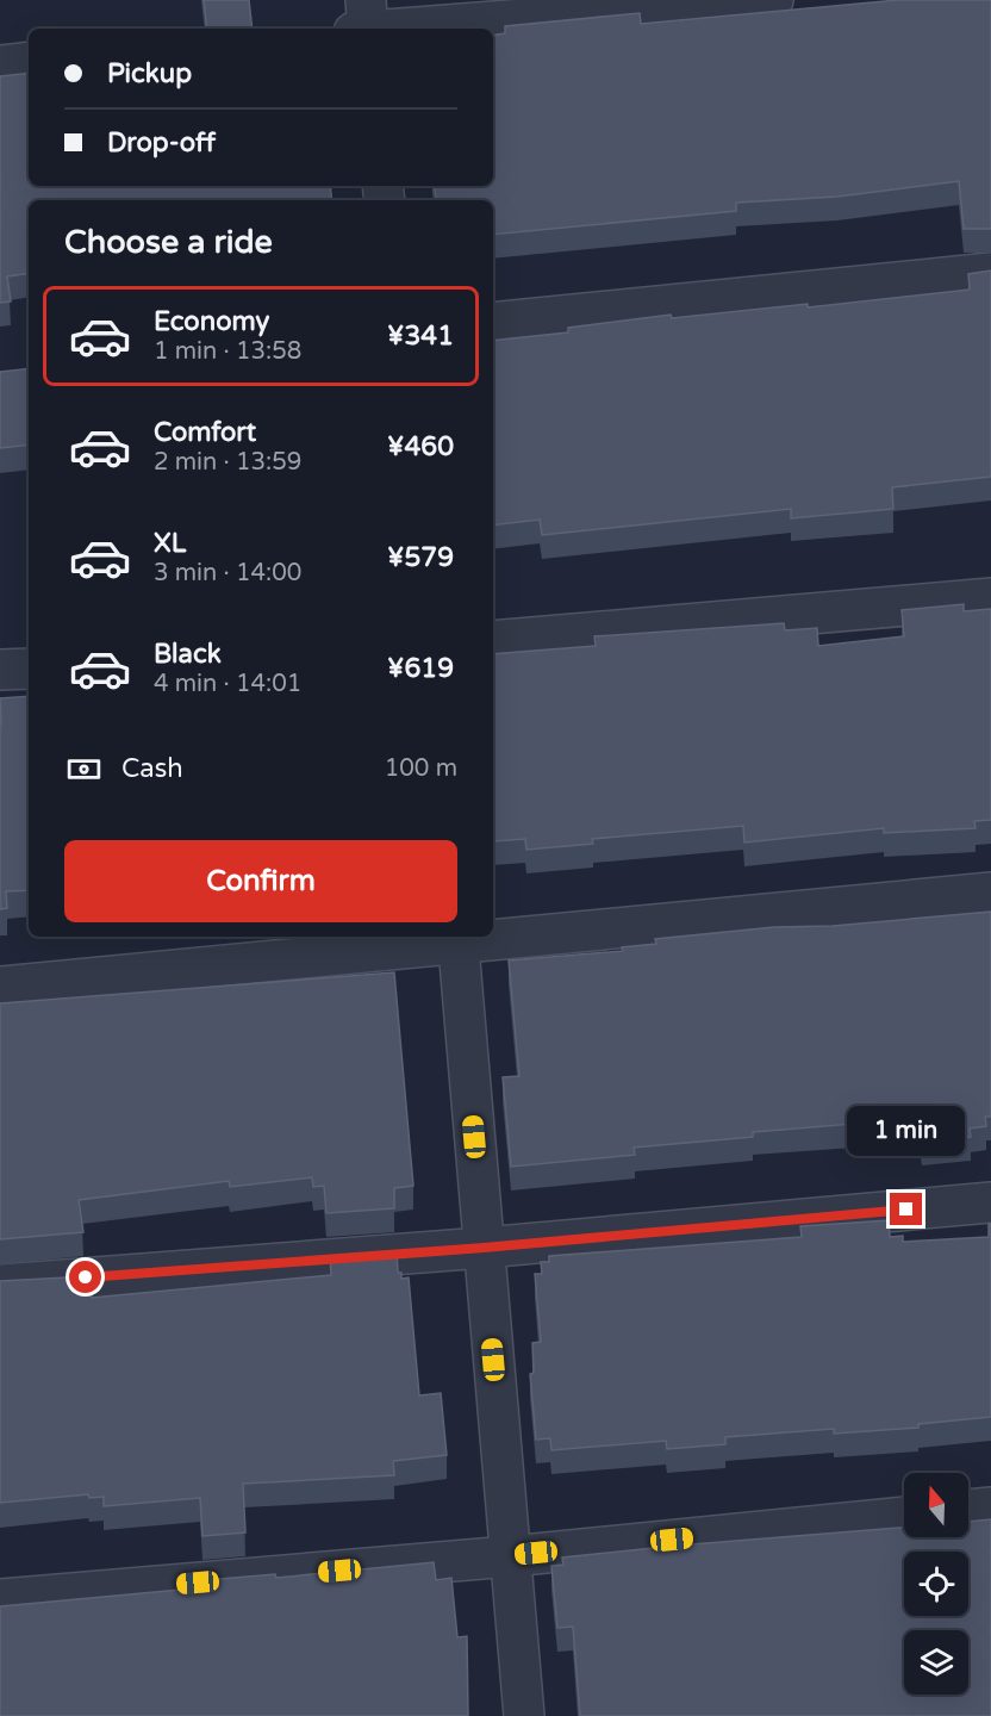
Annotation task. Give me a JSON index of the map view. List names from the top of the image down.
{
  "north": "top",
  "page": {
    "banner": ["Pickup", "Drop-off"],
    "heading": "Choose a ride",
    "list": [
      {
        "name": "Economy",
        "note": "1 min · 13:58",
        "value": "¥341"
      },
      {
        "name": "Comfort",
        "note": "2 min · 13:59",
        "value": "¥460"
      },
      {
        "name": "XL",
        "note": "3 min · 14:00",
        "value": "¥579"
      },
      {
        "name": "Black",
        "note": "4 min · 14:01",
        "value": "¥619"
      }
    ],
    "pay": ["Cash", "100 m"],
    "buttons": "Confirm",
    "bubble": "1 min"
  }
}
